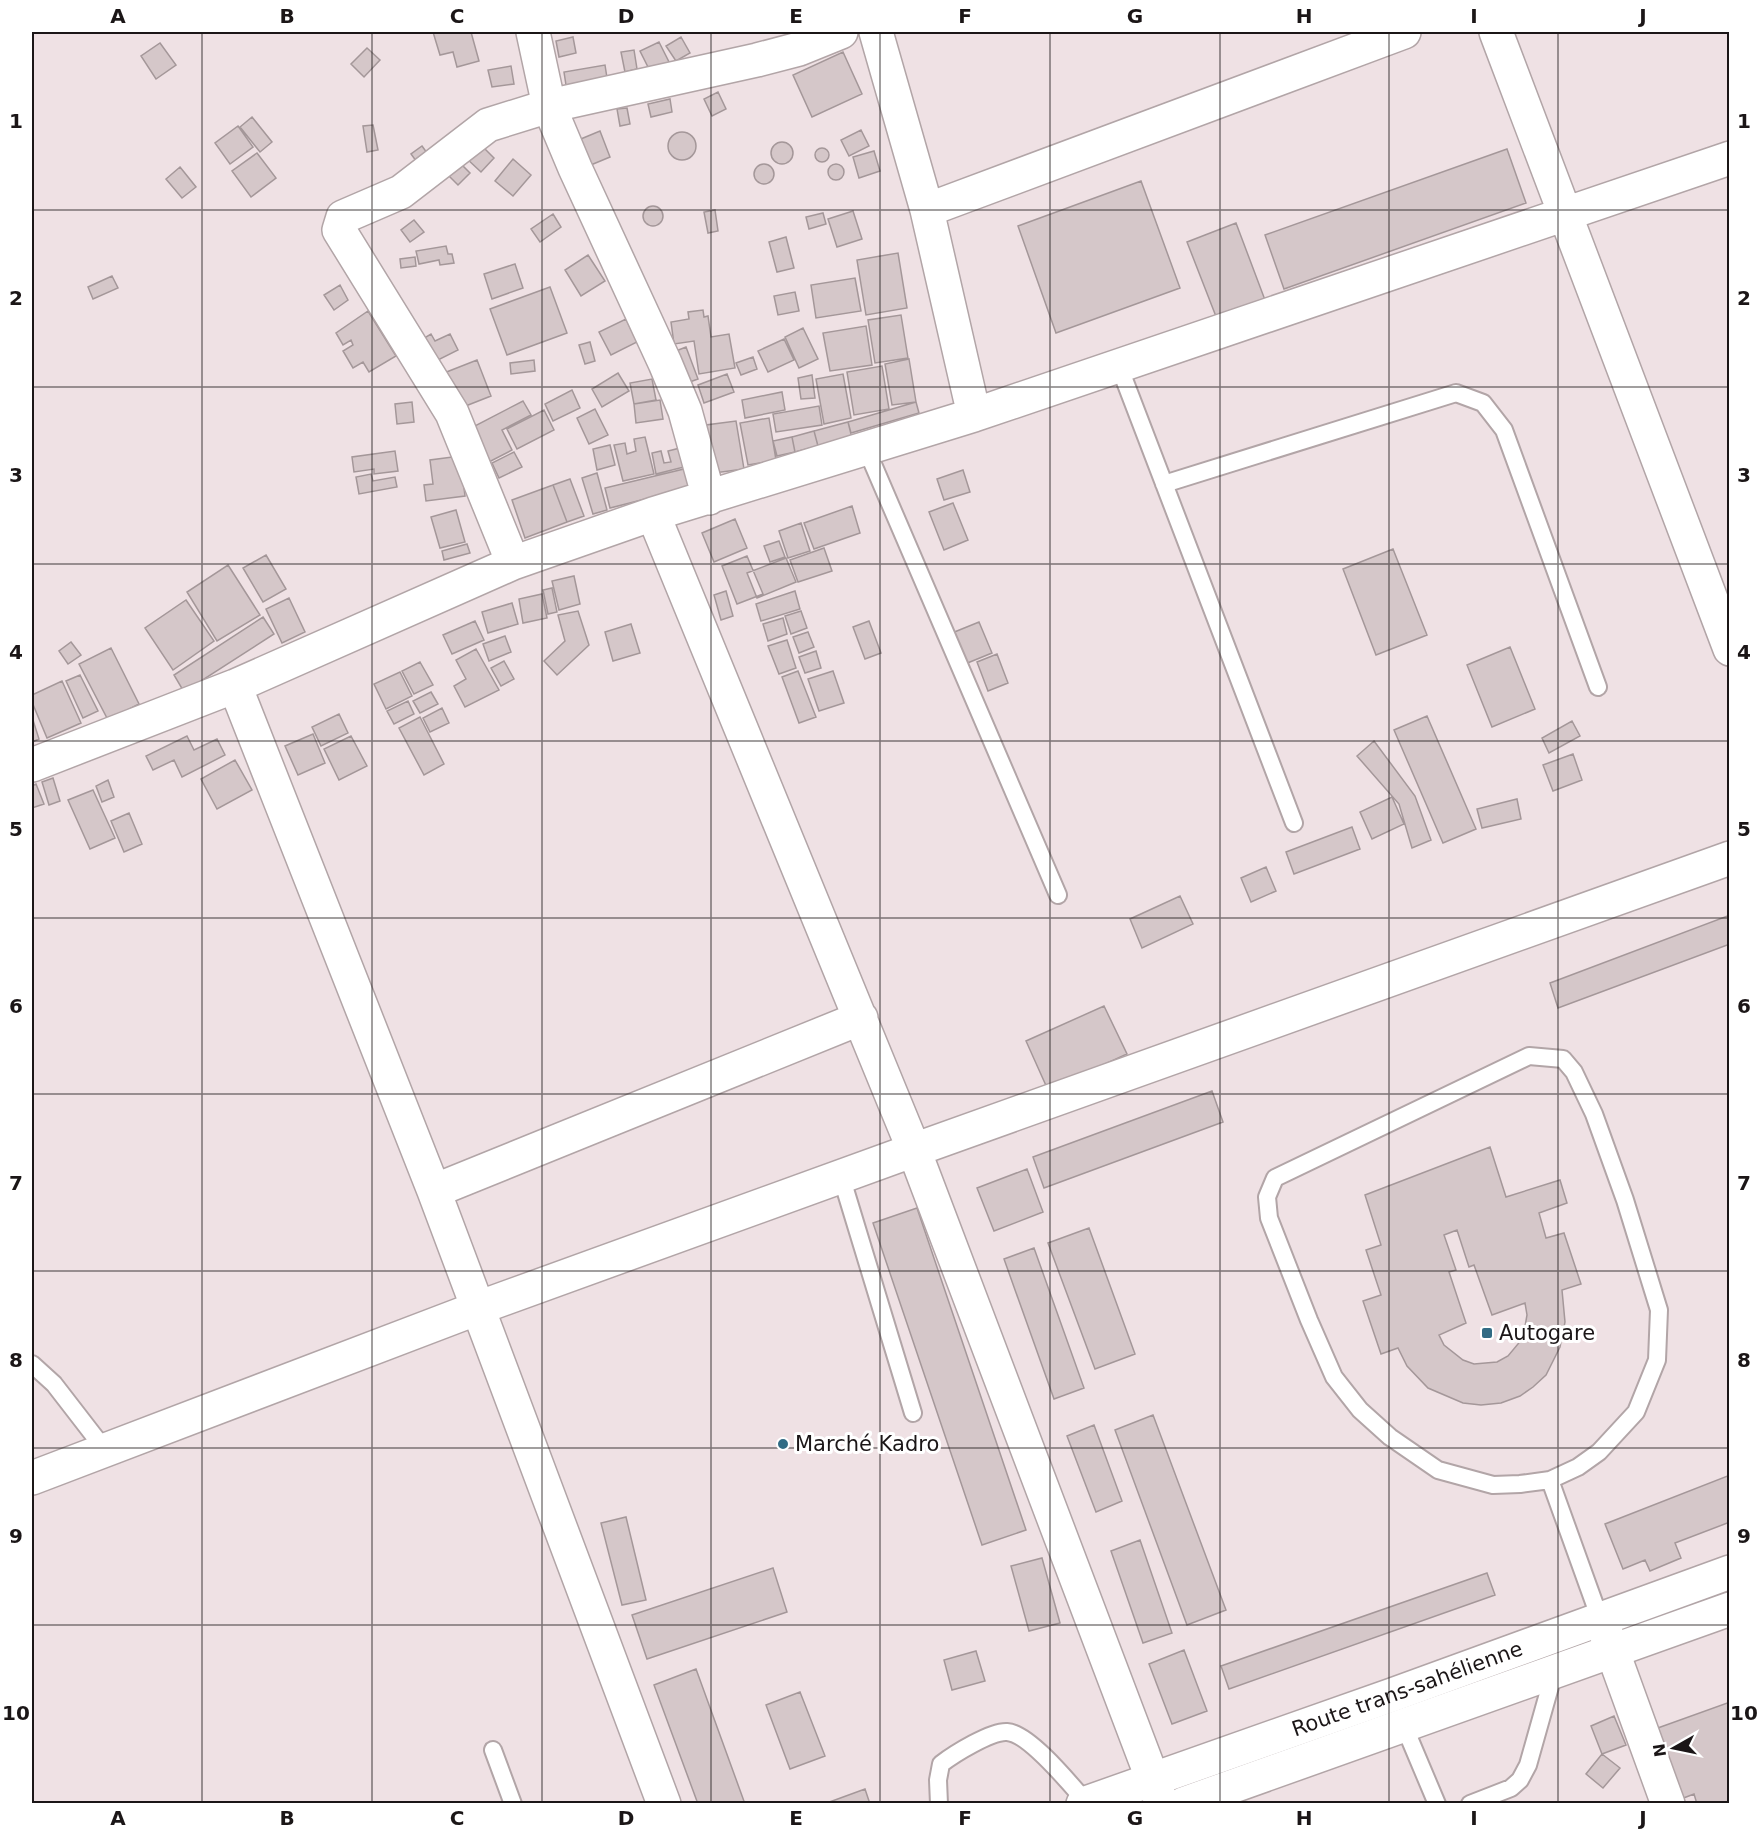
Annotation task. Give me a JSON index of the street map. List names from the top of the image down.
{
  "streets": {
    "main road": ["Route trans-sahélienne"]
  },
  "places": {
    "transit": ["Autogare"],
    "other": ["Marché Kadro"]
  },
  "north": "left",
  "grid": {
    "columns": [
      "A",
      "B",
      "C",
      "D",
      "E",
      "F",
      "G",
      "H",
      "I",
      "J"
    ],
    "rows": [
      "1",
      "2",
      "3",
      "4",
      "5",
      "6",
      "7",
      "8",
      "9",
      "10"
    ]
  }
}
